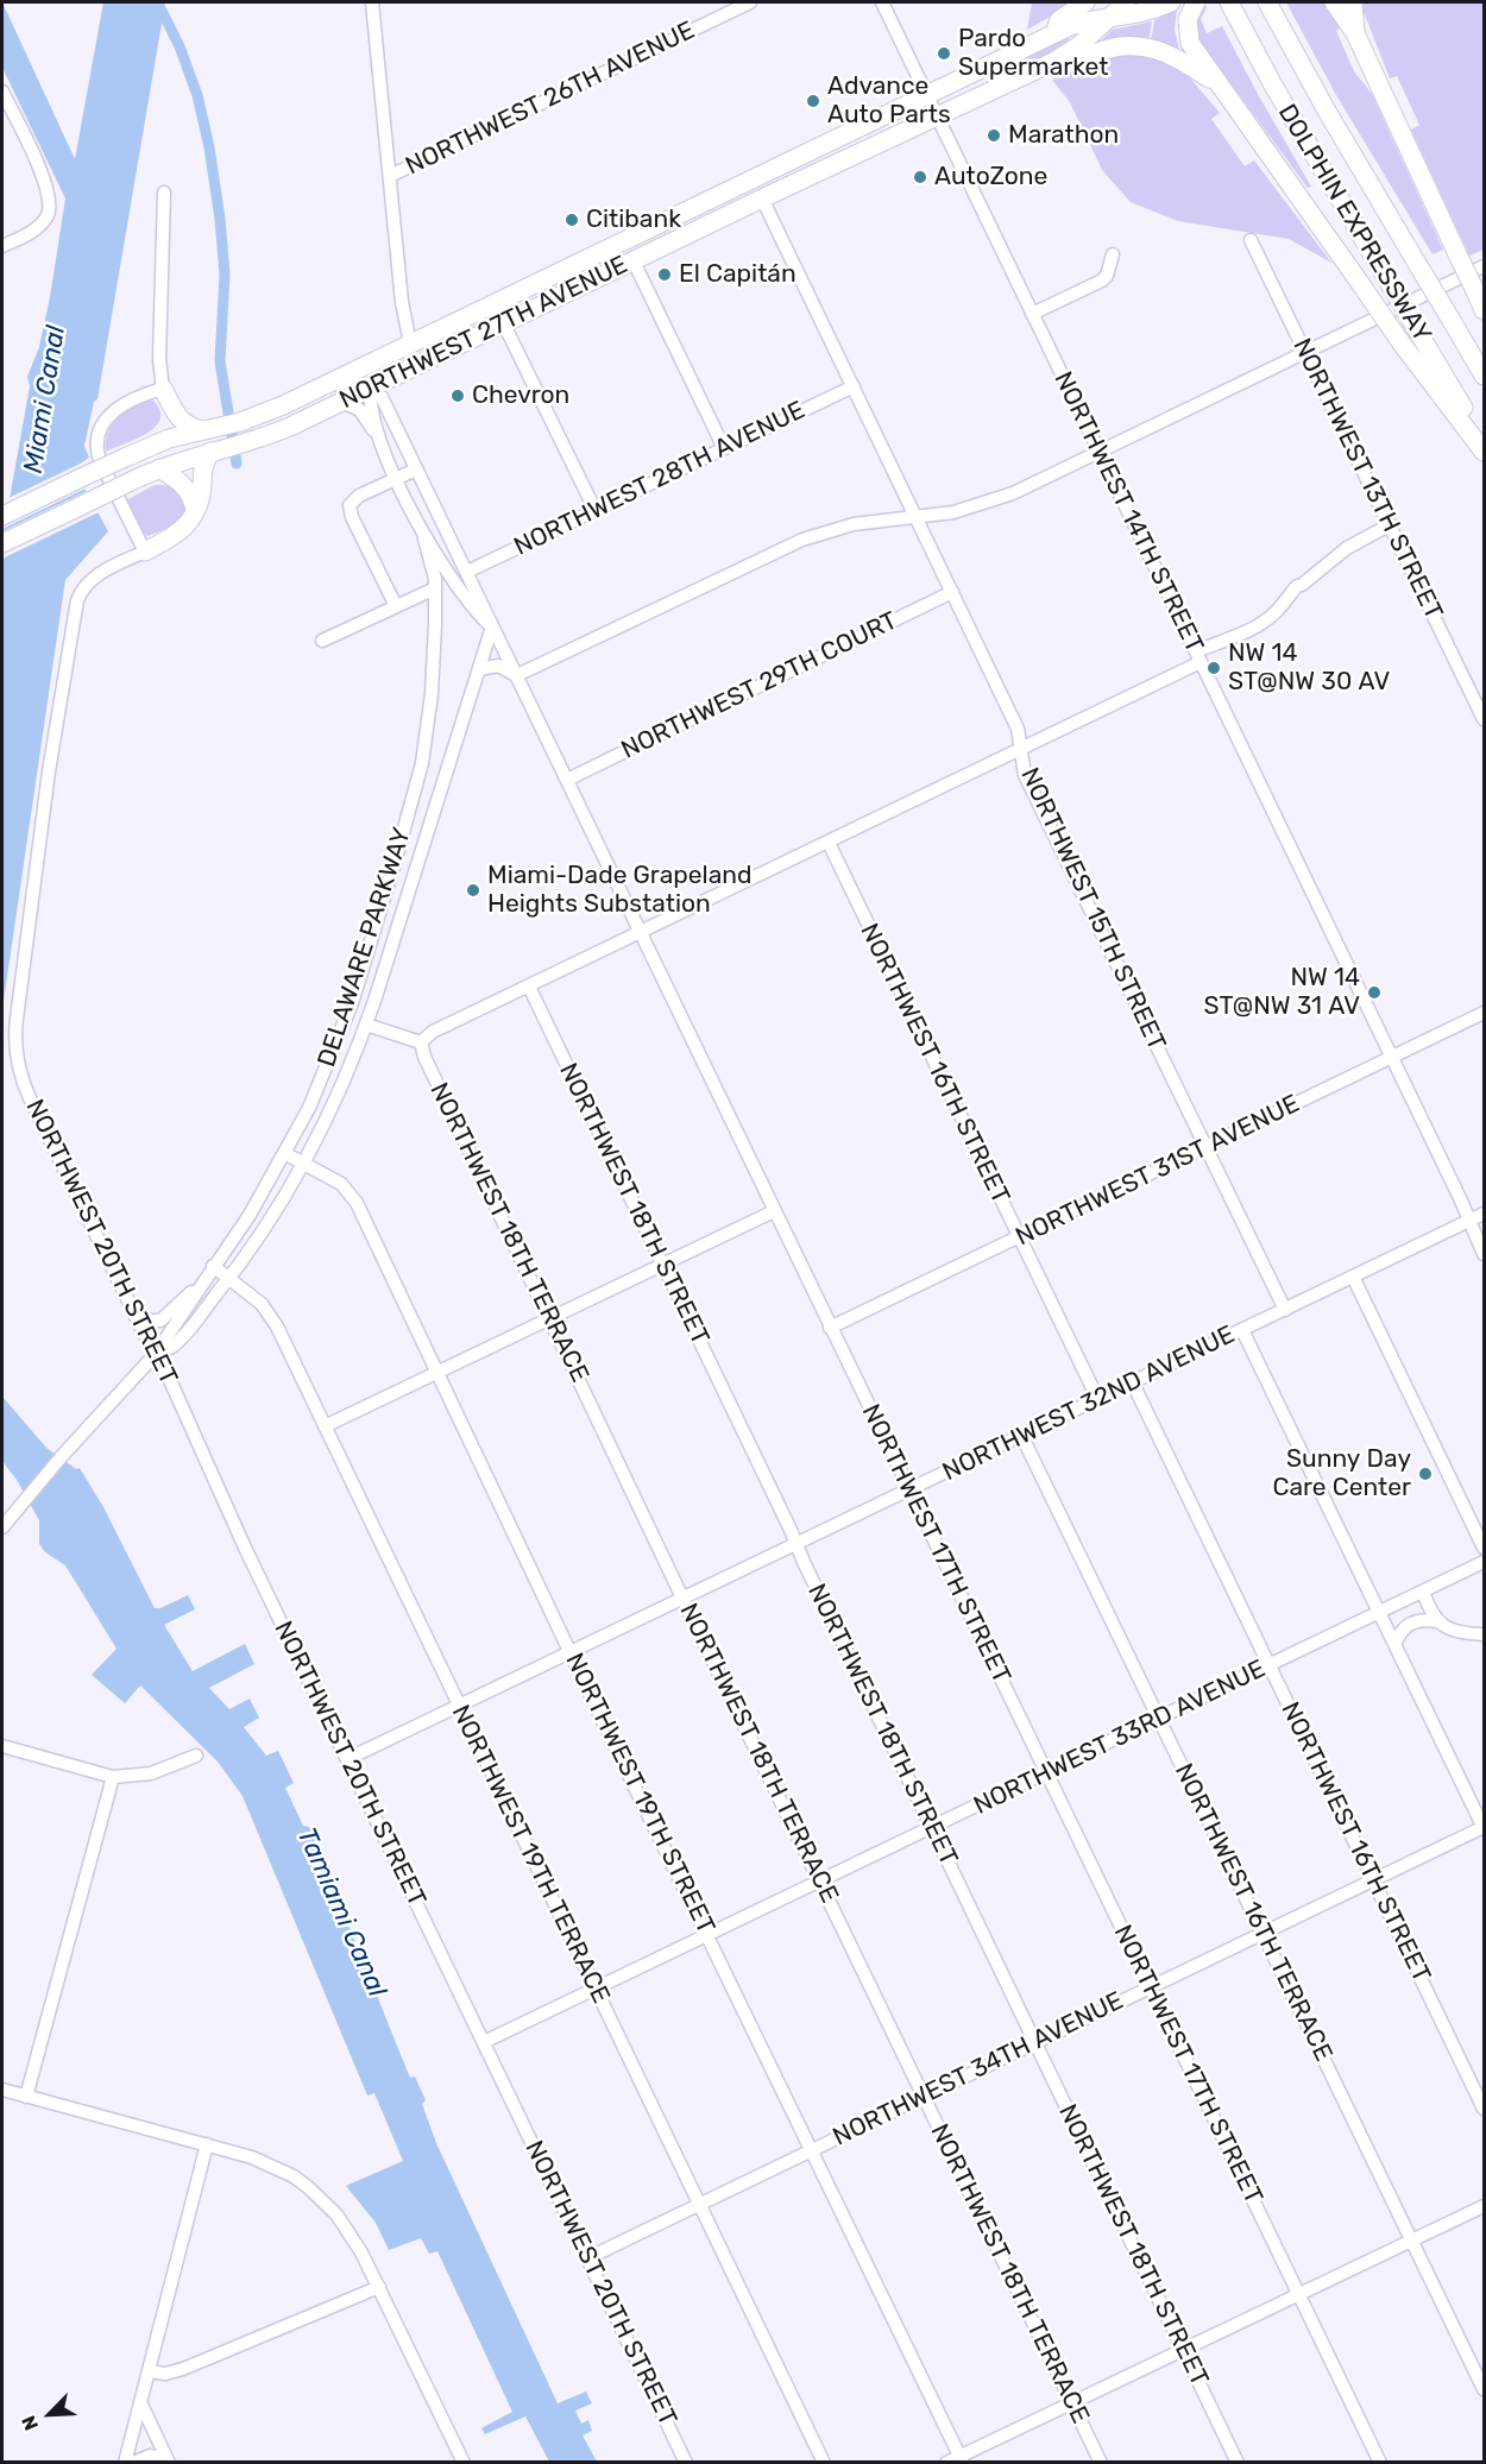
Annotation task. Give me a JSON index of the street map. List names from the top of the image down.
{
  "streets": {
    "highway": ["DOLPHIN EXPRESSWAY", "NORTHWEST 27TH AVENUE"],
    "street": [
      "NORTHWEST 26TH AVENUE",
      "NORTHWEST 28TH AVENUE",
      "NORTHWEST 13TH STREET",
      "NORTHWEST 14TH STREET",
      "NORTHWEST 29TH COURT",
      "NORTHWEST 15TH STREET",
      "DELAWARE PARKWAY",
      "NORTHWEST 16TH STREET",
      "NORTHWEST 31ST AVENUE",
      "NORTHWEST 18TH STREET",
      "NORTHWEST 18TH TERRACE",
      "NORTHWEST 20TH STREET",
      "NORTHWEST 32ND AVENUE",
      "NORTHWEST 17TH STREET",
      "NORTHWEST 33RD AVENUE",
      "NORTHWEST 19TH STREET",
      "NORTHWEST 19TH TERRACE",
      "NORTHWEST 16TH TERRACE",
      "NORTHWEST 34TH AVENUE"
    ]
  },
  "crossings": [
    ["NORTHWEST 27TH AVENUE", "NORTHWEST 14TH STREET"],
    ["NORTHWEST 27TH AVENUE", "NORTHWEST 15TH STREET"],
    ["NORTHWEST 27TH AVENUE", "NORTHWEST 17TH STREET"],
    ["NORTHWEST 28TH AVENUE", "NORTHWEST 15TH STREET"],
    ["NORTHWEST 28TH AVENUE", "NORTHWEST 17TH STREET"],
    ["NORTHWEST 14TH STREET", "NORTHWEST 31ST AVENUE"],
    ["NORTHWEST 14TH STREET", "NORTHWEST 32ND AVENUE"],
    ["NORTHWEST 29TH COURT", "NORTHWEST 15TH STREET"],
    ["NORTHWEST 29TH COURT", "NORTHWEST 17TH STREET"],
    ["NORTHWEST 15TH STREET", "NORTHWEST 31ST AVENUE"],
    ["NORTHWEST 15TH STREET", "NORTHWEST 32ND AVENUE"],
    ["DELAWARE PARKWAY", "NORTHWEST 20TH STREET"],
    ["DELAWARE PARKWAY", "NORTHWEST 17TH STREET"],
    ["DELAWARE PARKWAY", "NORTHWEST 19TH STREET"],
    ["DELAWARE PARKWAY", "NORTHWEST 19TH TERRACE"],
    ["NORTHWEST 16TH STREET", "NORTHWEST 31ST AVENUE"],
    ["NORTHWEST 16TH STREET", "NORTHWEST 32ND AVENUE"],
    ["NORTHWEST 16TH STREET", "NORTHWEST 33RD AVENUE"],
    ["NORTHWEST 16TH STREET", "NORTHWEST 34TH AVENUE"],
    ["NORTHWEST 31ST AVENUE", "NORTHWEST 17TH STREET"],
    ["NORTHWEST 18TH STREET", "NORTHWEST 32ND AVENUE"],
    ["NORTHWEST 18TH STREET", "NORTHWEST 33RD AVENUE"],
    ["NORTHWEST 18TH STREET", "NORTHWEST 34TH AVENUE"],
    ["NORTHWEST 18TH TERRACE", "NORTHWEST 32ND AVENUE"],
    ["NORTHWEST 18TH TERRACE", "NORTHWEST 33RD AVENUE"],
    ["NORTHWEST 18TH TERRACE", "NORTHWEST 34TH AVENUE"],
    ["NORTHWEST 20TH STREET", "NORTHWEST 32ND AVENUE"],
    ["NORTHWEST 20TH STREET", "NORTHWEST 33RD AVENUE"],
    ["NORTHWEST 20TH STREET", "NORTHWEST 34TH AVENUE"],
    ["NORTHWEST 32ND AVENUE", "NORTHWEST 17TH STREET"],
    ["NORTHWEST 32ND AVENUE", "NORTHWEST 19TH STREET"],
    ["NORTHWEST 32ND AVENUE", "NORTHWEST 19TH TERRACE"],
    ["NORTHWEST 32ND AVENUE", "NORTHWEST 16TH TERRACE"],
    ["NORTHWEST 17TH STREET", "NORTHWEST 33RD AVENUE"],
    ["NORTHWEST 17TH STREET", "NORTHWEST 34TH AVENUE"],
    ["NORTHWEST 33RD AVENUE", "NORTHWEST 19TH STREET"],
    ["NORTHWEST 33RD AVENUE", "NORTHWEST 19TH TERRACE"],
    ["NORTHWEST 33RD AVENUE", "NORTHWEST 16TH TERRACE"],
    ["NORTHWEST 19TH STREET", "NORTHWEST 34TH AVENUE"],
    ["NORTHWEST 19TH TERRACE", "NORTHWEST 34TH AVENUE"],
    ["NORTHWEST 16TH TERRACE", "NORTHWEST 34TH AVENUE"]
  ],
  "water": ["Miami Canal", "Tamiami Canal"],
  "places": [
    "Pardo Supermarket",
    "Advance Auto Parts",
    "Marathon",
    "AutoZone",
    "Citibank",
    "El Capitán",
    "Chevron",
    "NW 14 ST@NW 30 AV",
    "Miami-Dade Grapeland Heights Substation",
    "NW 14 ST@NW 31 AV",
    "Sunny Day Care Center"
  ],
  "north": "bottom left"
}
